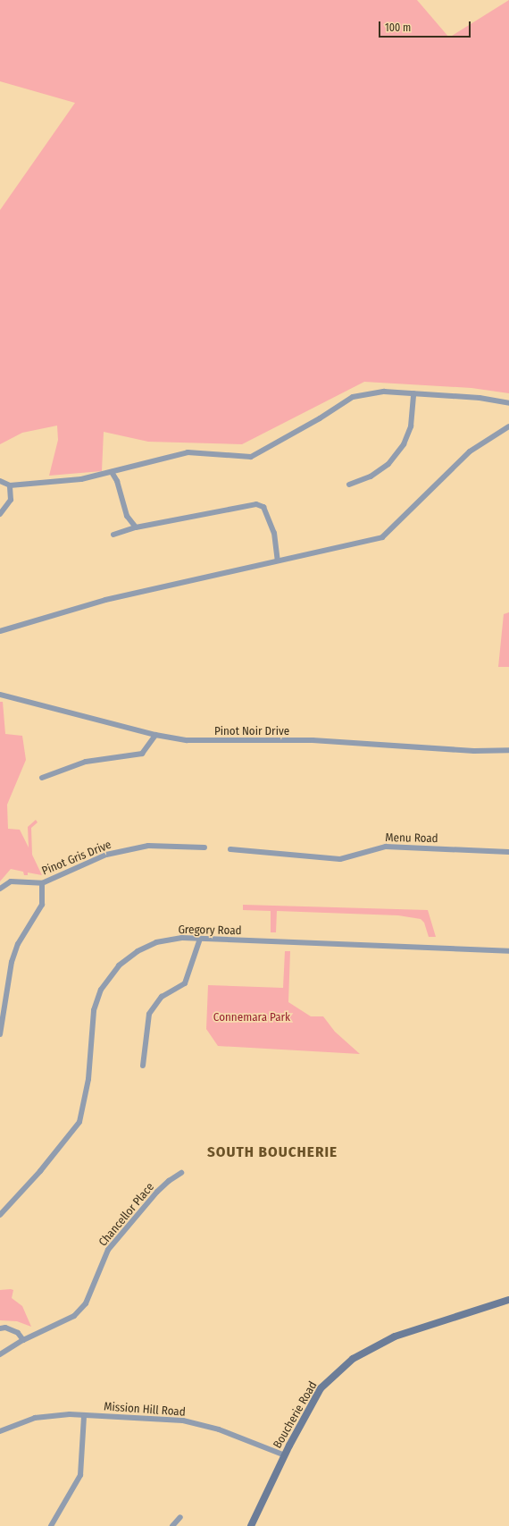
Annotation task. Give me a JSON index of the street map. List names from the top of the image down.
{
  "streets": {
    "main road": ["Boucherie Road"],
    "street": [
      "Pinot Noir Drive",
      "Menu Road",
      "Pinot Gris Drive",
      "Gregory Road",
      "Chancellor Place",
      "Mission Hill Road"
    ]
  },
  "crossings": [
    ["Mission Hill Road", "Boucherie Road"]
  ],
  "districts": ["SOUTH BOUCHERIE"],
  "parks": ["Connemara Park"],
  "scale_bar": "100 m"
}
